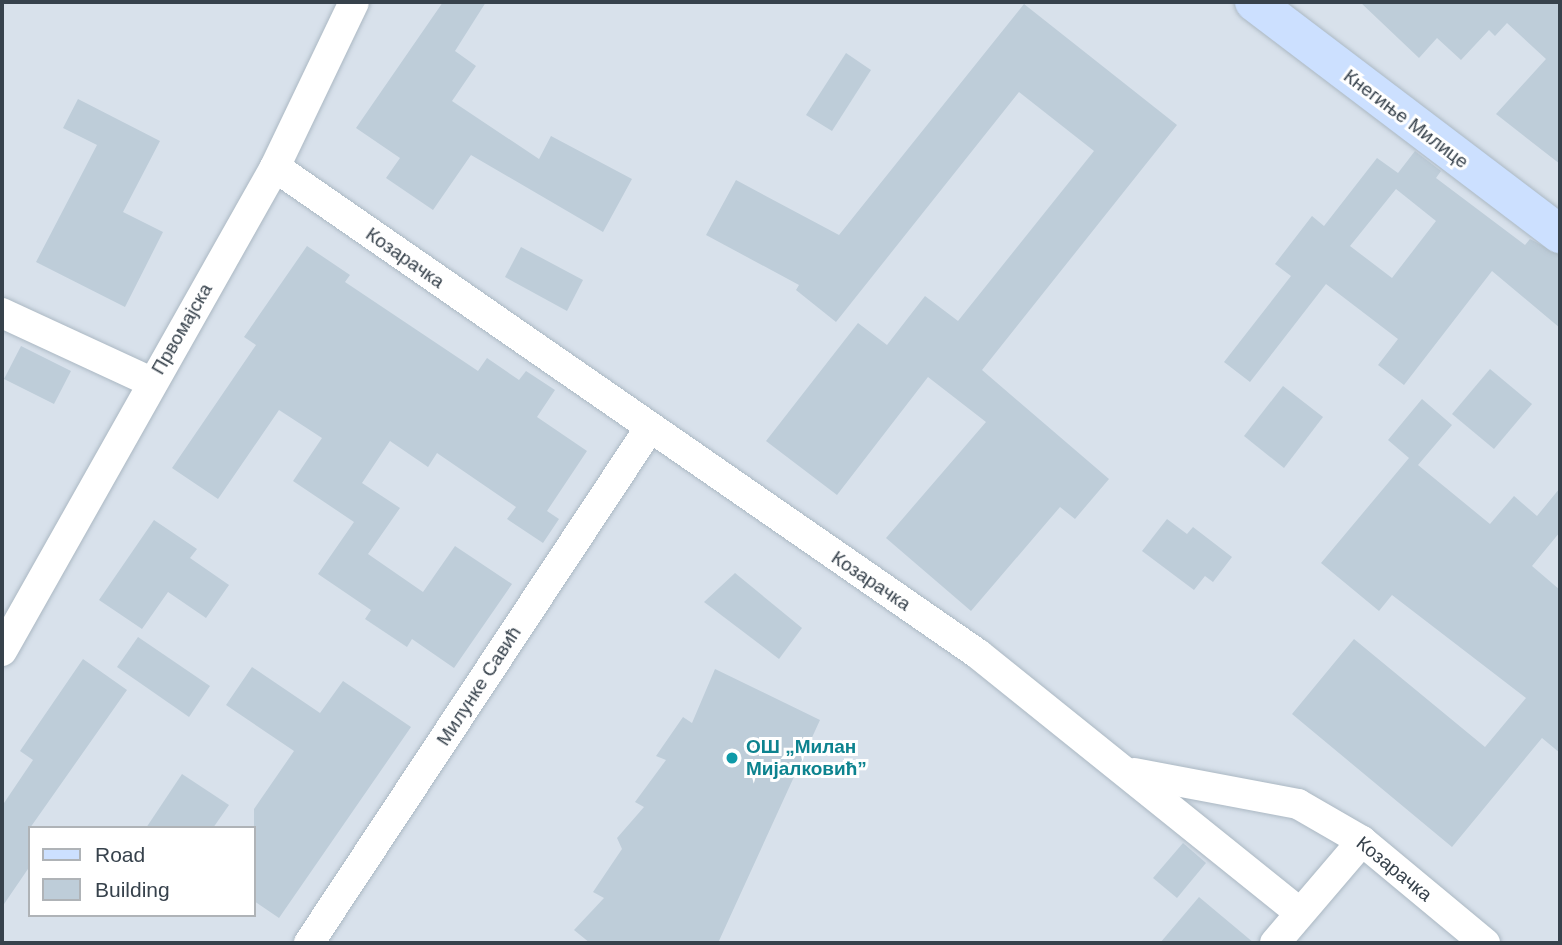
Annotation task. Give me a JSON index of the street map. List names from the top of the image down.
{
  "streets": {
    "street": [
      "Кнегиње Милице",
      "Козарачка",
      "Првомајска",
      "Милунке Савић"
    ]
  },
  "crossings": [
    ["Козарачка", "Првомајска"],
    ["Козарачка", "Милунке Савић"]
  ],
  "places": ["ОШ „Милан Мијалковић”"],
  "legend": ["Road", "Building"]
}
